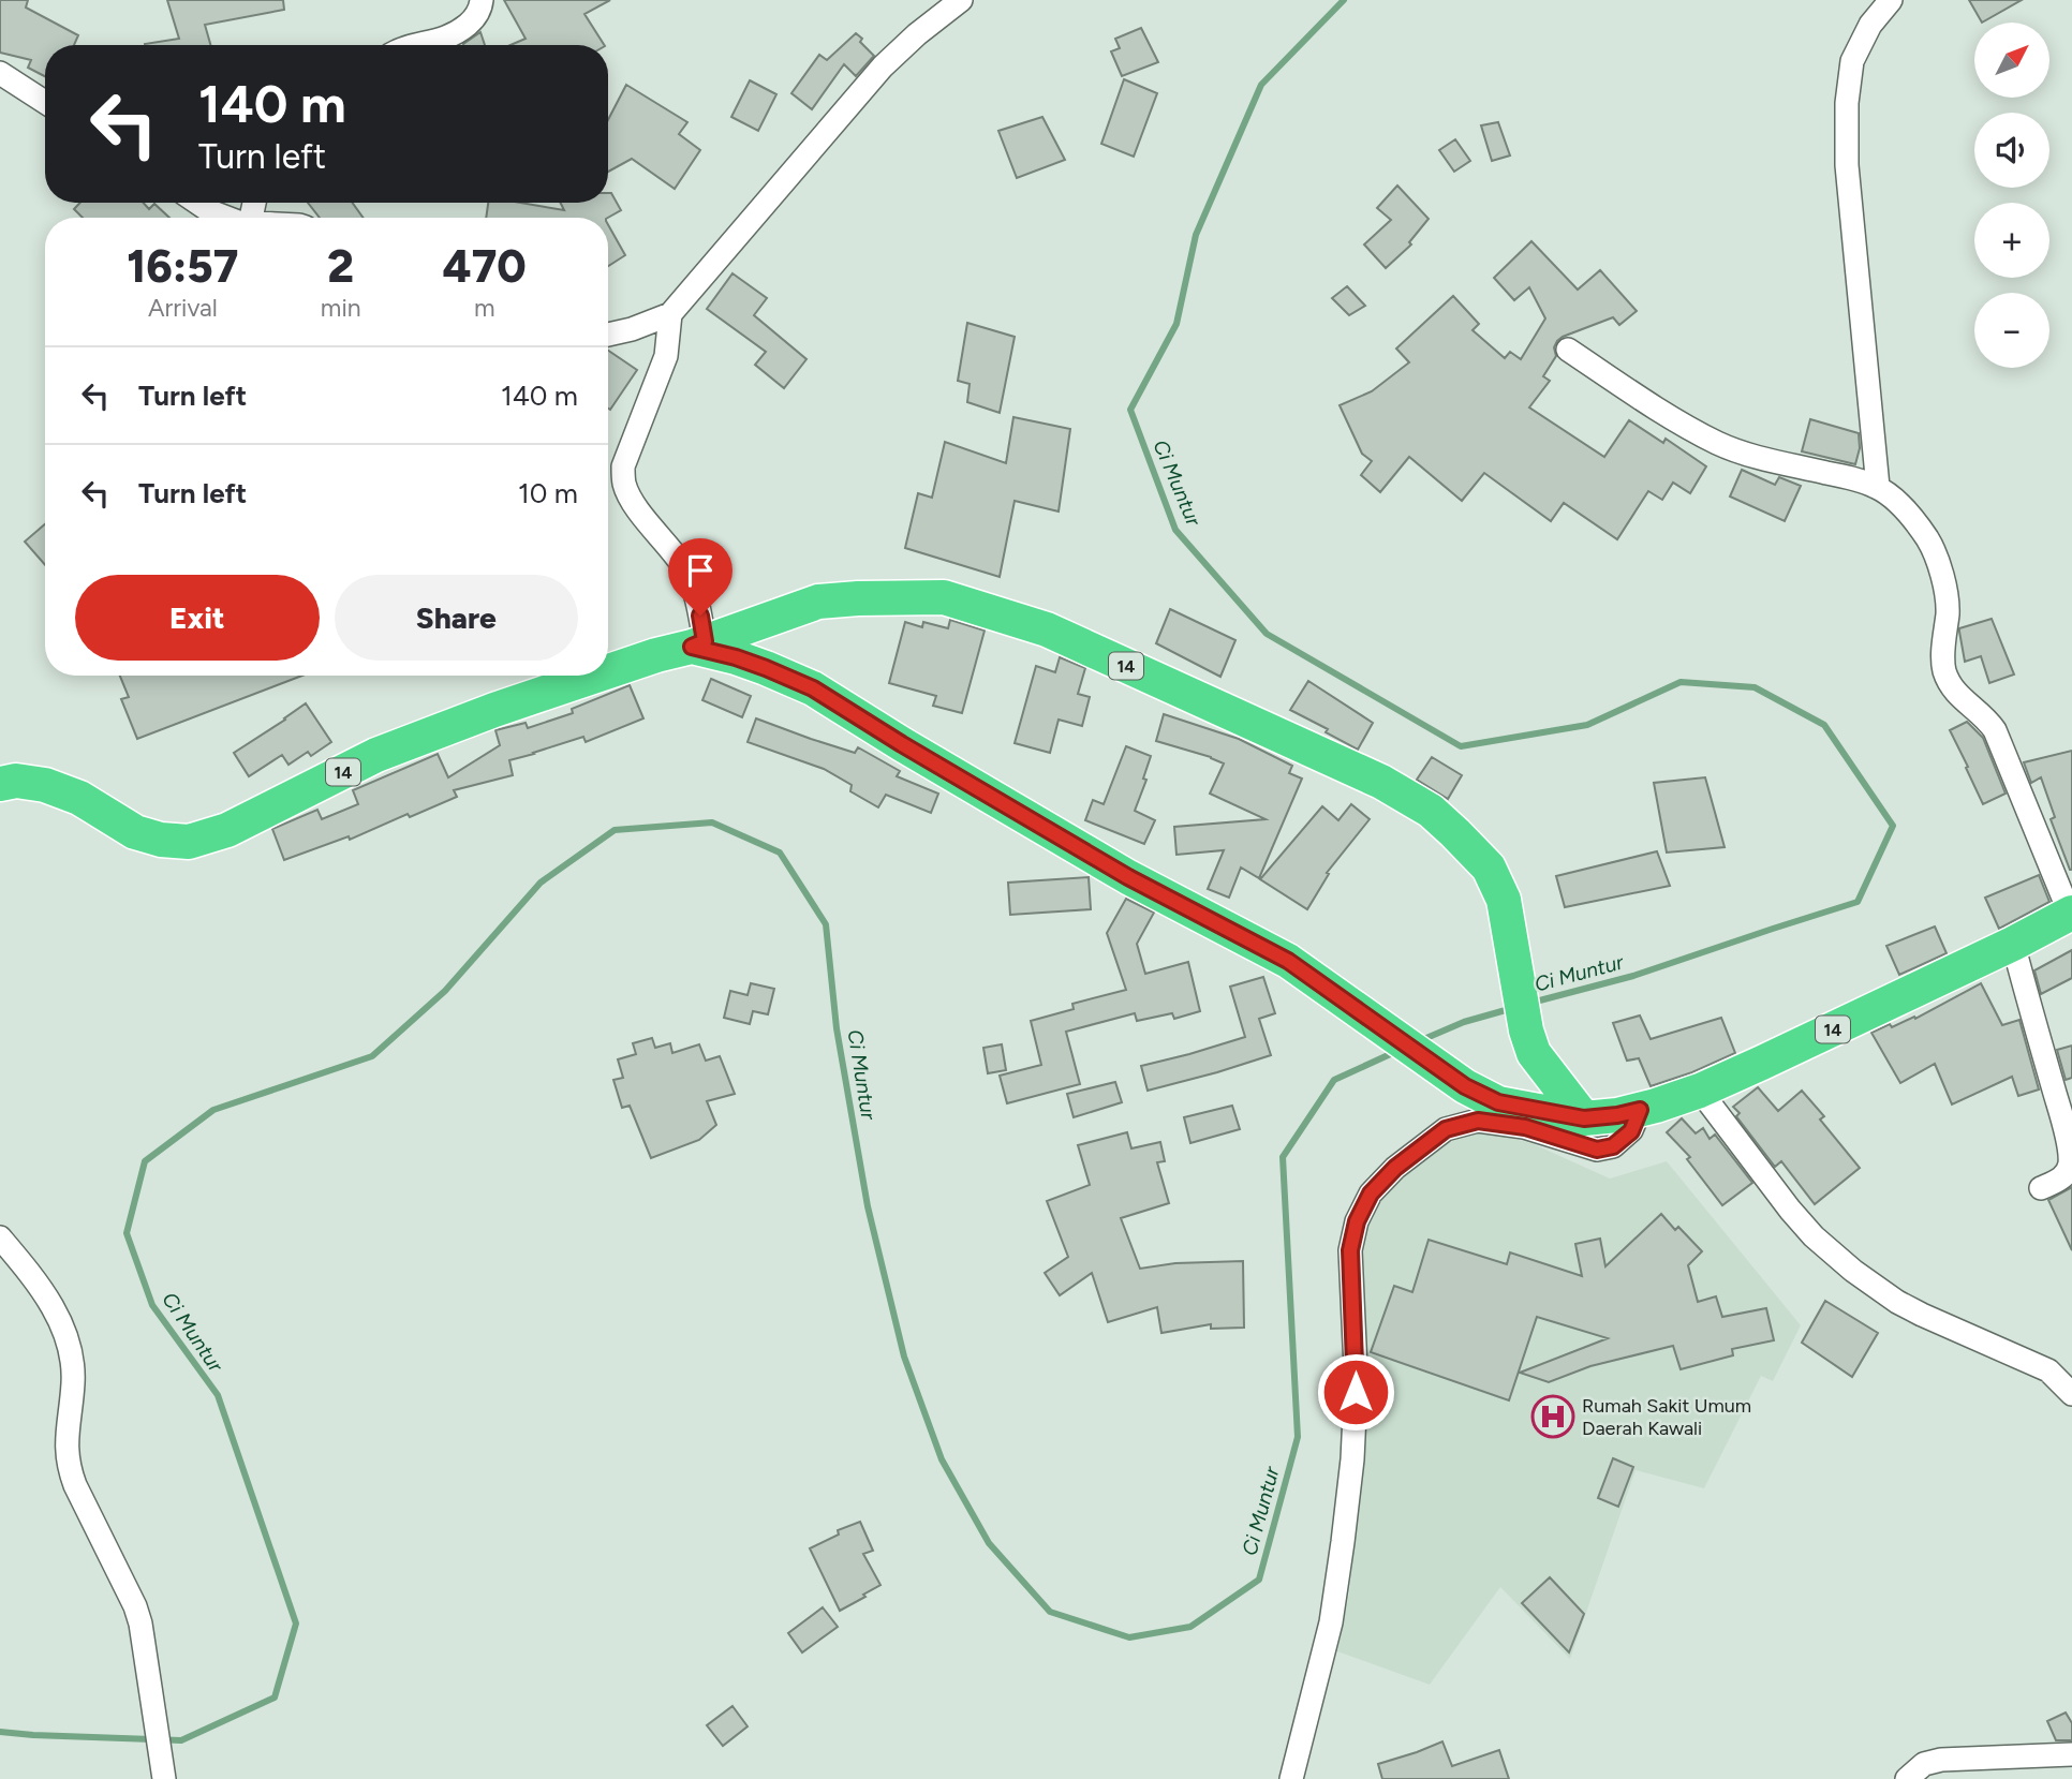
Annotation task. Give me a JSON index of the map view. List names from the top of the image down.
{
  "streets": {
    "highway": ["14"]
  },
  "water": ["Ci Muntur"],
  "places": {
    "hospital": ["Rumah Sakit Umum Daerah Kawali"]
  },
  "north": "top right",
  "page": {
    "map_buttons": ["+", "−"],
    "turn": ["140 m", "Turn left"],
    "eta": [
      "16:57",
      "Arrival",
      "2",
      "min",
      "470",
      "m"
    ],
    "list": [
      {
        "name": "Turn left",
        "value": "140 m"
      },
      {
        "name": "Turn left",
        "value": "10 m"
      }
    ],
    "buttons": ["Exit", "Share"]
  }
}
